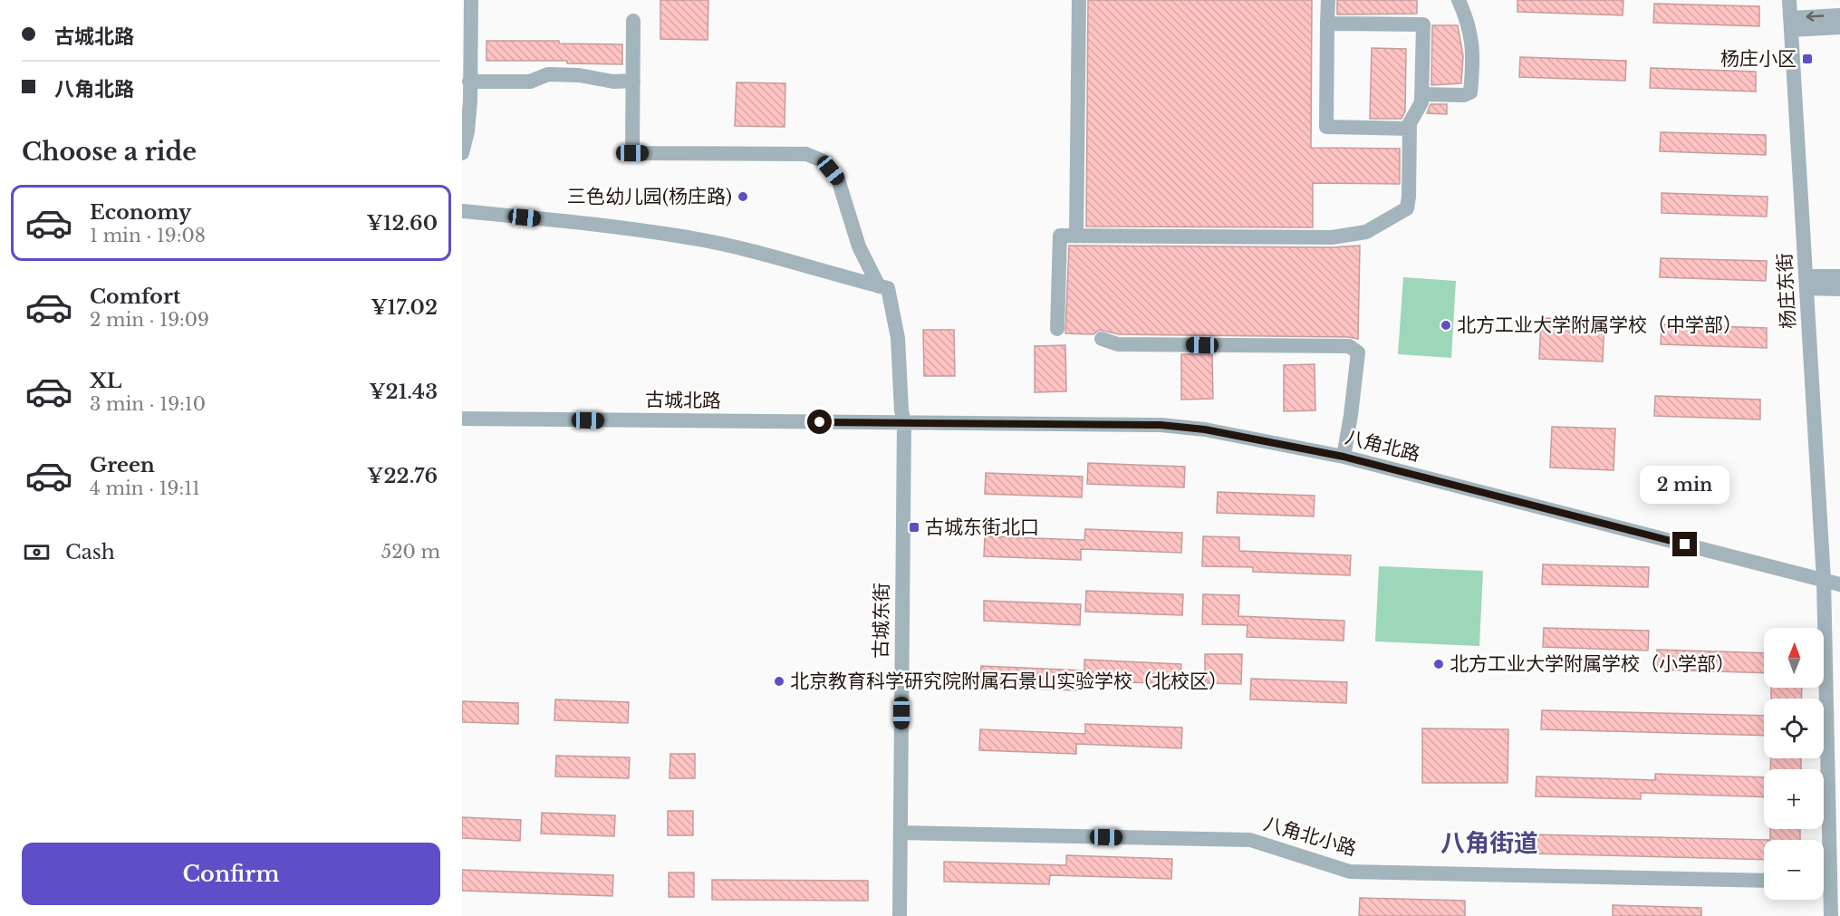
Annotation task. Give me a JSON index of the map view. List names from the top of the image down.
{
  "streets": {
    "street": [
      "杨庄东街",
      "古城北路",
      "八角北路",
      "古城东街",
      "八角北小路"
    ]
  },
  "crossings": [
    ["杨庄东街", "八角北路"],
    ["古城北路", "八角北路"],
    ["古城北路", "古城东街"],
    ["八角北路", "古城东街"],
    ["古城东街", "八角北小路"]
  ],
  "districts": ["八角街道"],
  "places": {
    "transit": ["杨庄小区", "古城东街北口"],
    "other": [
      "三色幼儿园(杨庄路)",
      "北方工业大学附属学校（中学部）",
      "北方工业大学附属学校（小学部）",
      "北京教育科学研究院附属石景山实验学校（北校区）"
    ]
  },
  "north": "top",
  "page": {
    "banner": ["古城北路", "八角北路"],
    "heading": "Choose a ride",
    "list": [
      {
        "name": "Economy",
        "note": "1 min · 19:08",
        "value": "¥12.60"
      },
      {
        "name": "Comfort",
        "note": "2 min · 19:09",
        "value": "¥17.02"
      },
      {
        "name": "XL",
        "note": "3 min · 19:10",
        "value": "¥21.43"
      },
      {
        "name": "Green",
        "note": "4 min · 19:11",
        "value": "¥22.76"
      }
    ],
    "bubble": "2 min",
    "pay": ["Cash", "520 m"],
    "map_buttons": ["+", "−"],
    "buttons": "Confirm"
  }
}
